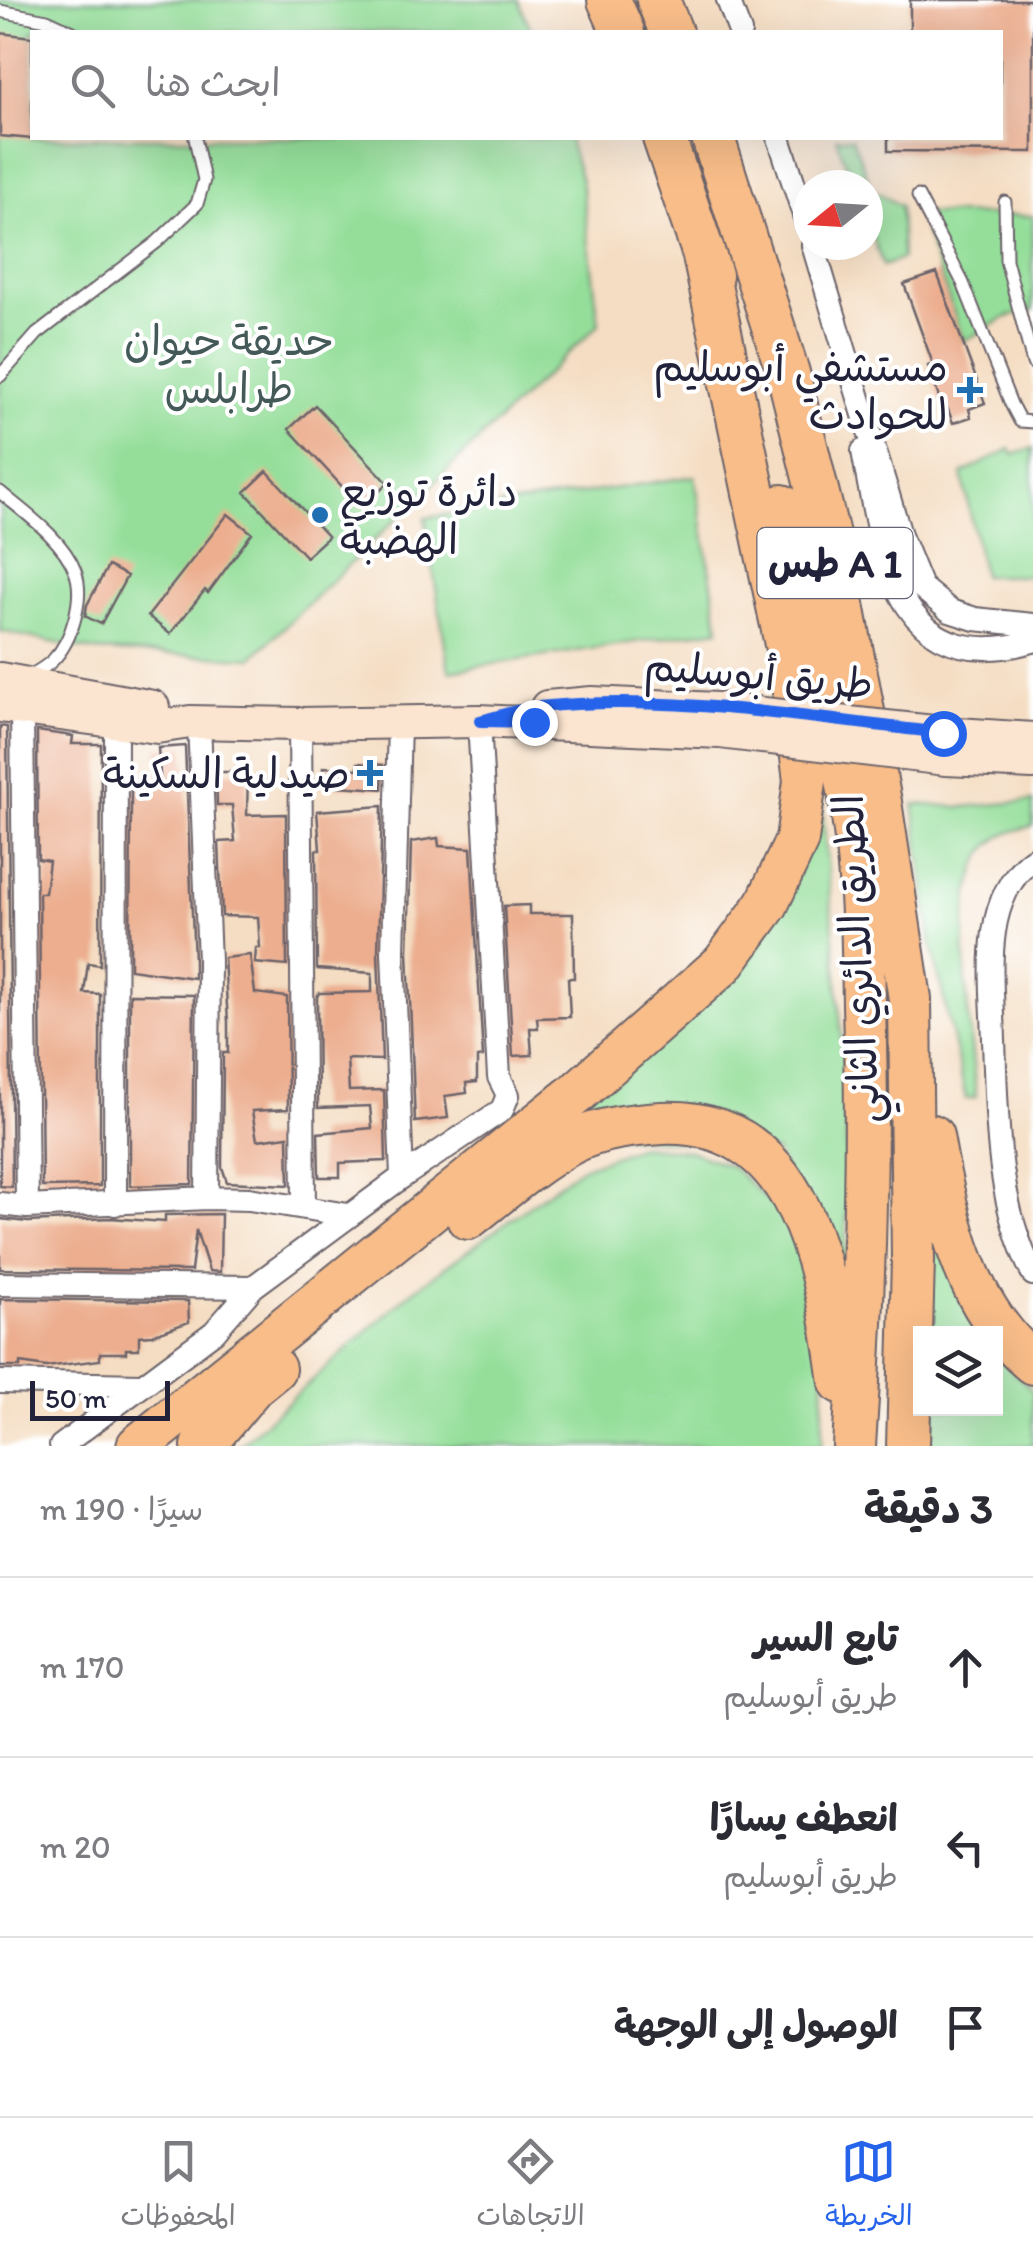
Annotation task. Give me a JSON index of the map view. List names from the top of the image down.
{
  "streets": {
    "highway": ["طس A 1", "الطريق الدائري الثاني"],
    "main road": ["طريق أبوسليم"]
  },
  "parks": ["حديقة حيوان طرابلس"],
  "places": {
    "health": ["مستشفي أبوسليم للحوادث", "صيدلية السكينة"],
    "other": ["دائرة توزيع الهضبة"]
  },
  "scale_bar": "50 m",
  "north": "left",
  "page": {
    "search": "ابحث هنا",
    "scale": "50 m",
    "heading": ["3 دقيقة", "سيرًا · 190 m"],
    "list": [
      ["تابع السير", "طريق أبوسليم", "170 m"],
      ["انعطف يسارًا", "طريق أبوسليم", "20 m"],
      "الوصول إلى الوجهة"
    ],
    "nav": ["الخريطة", "الاتجاهات", "المحفوظات"]
  }
}
